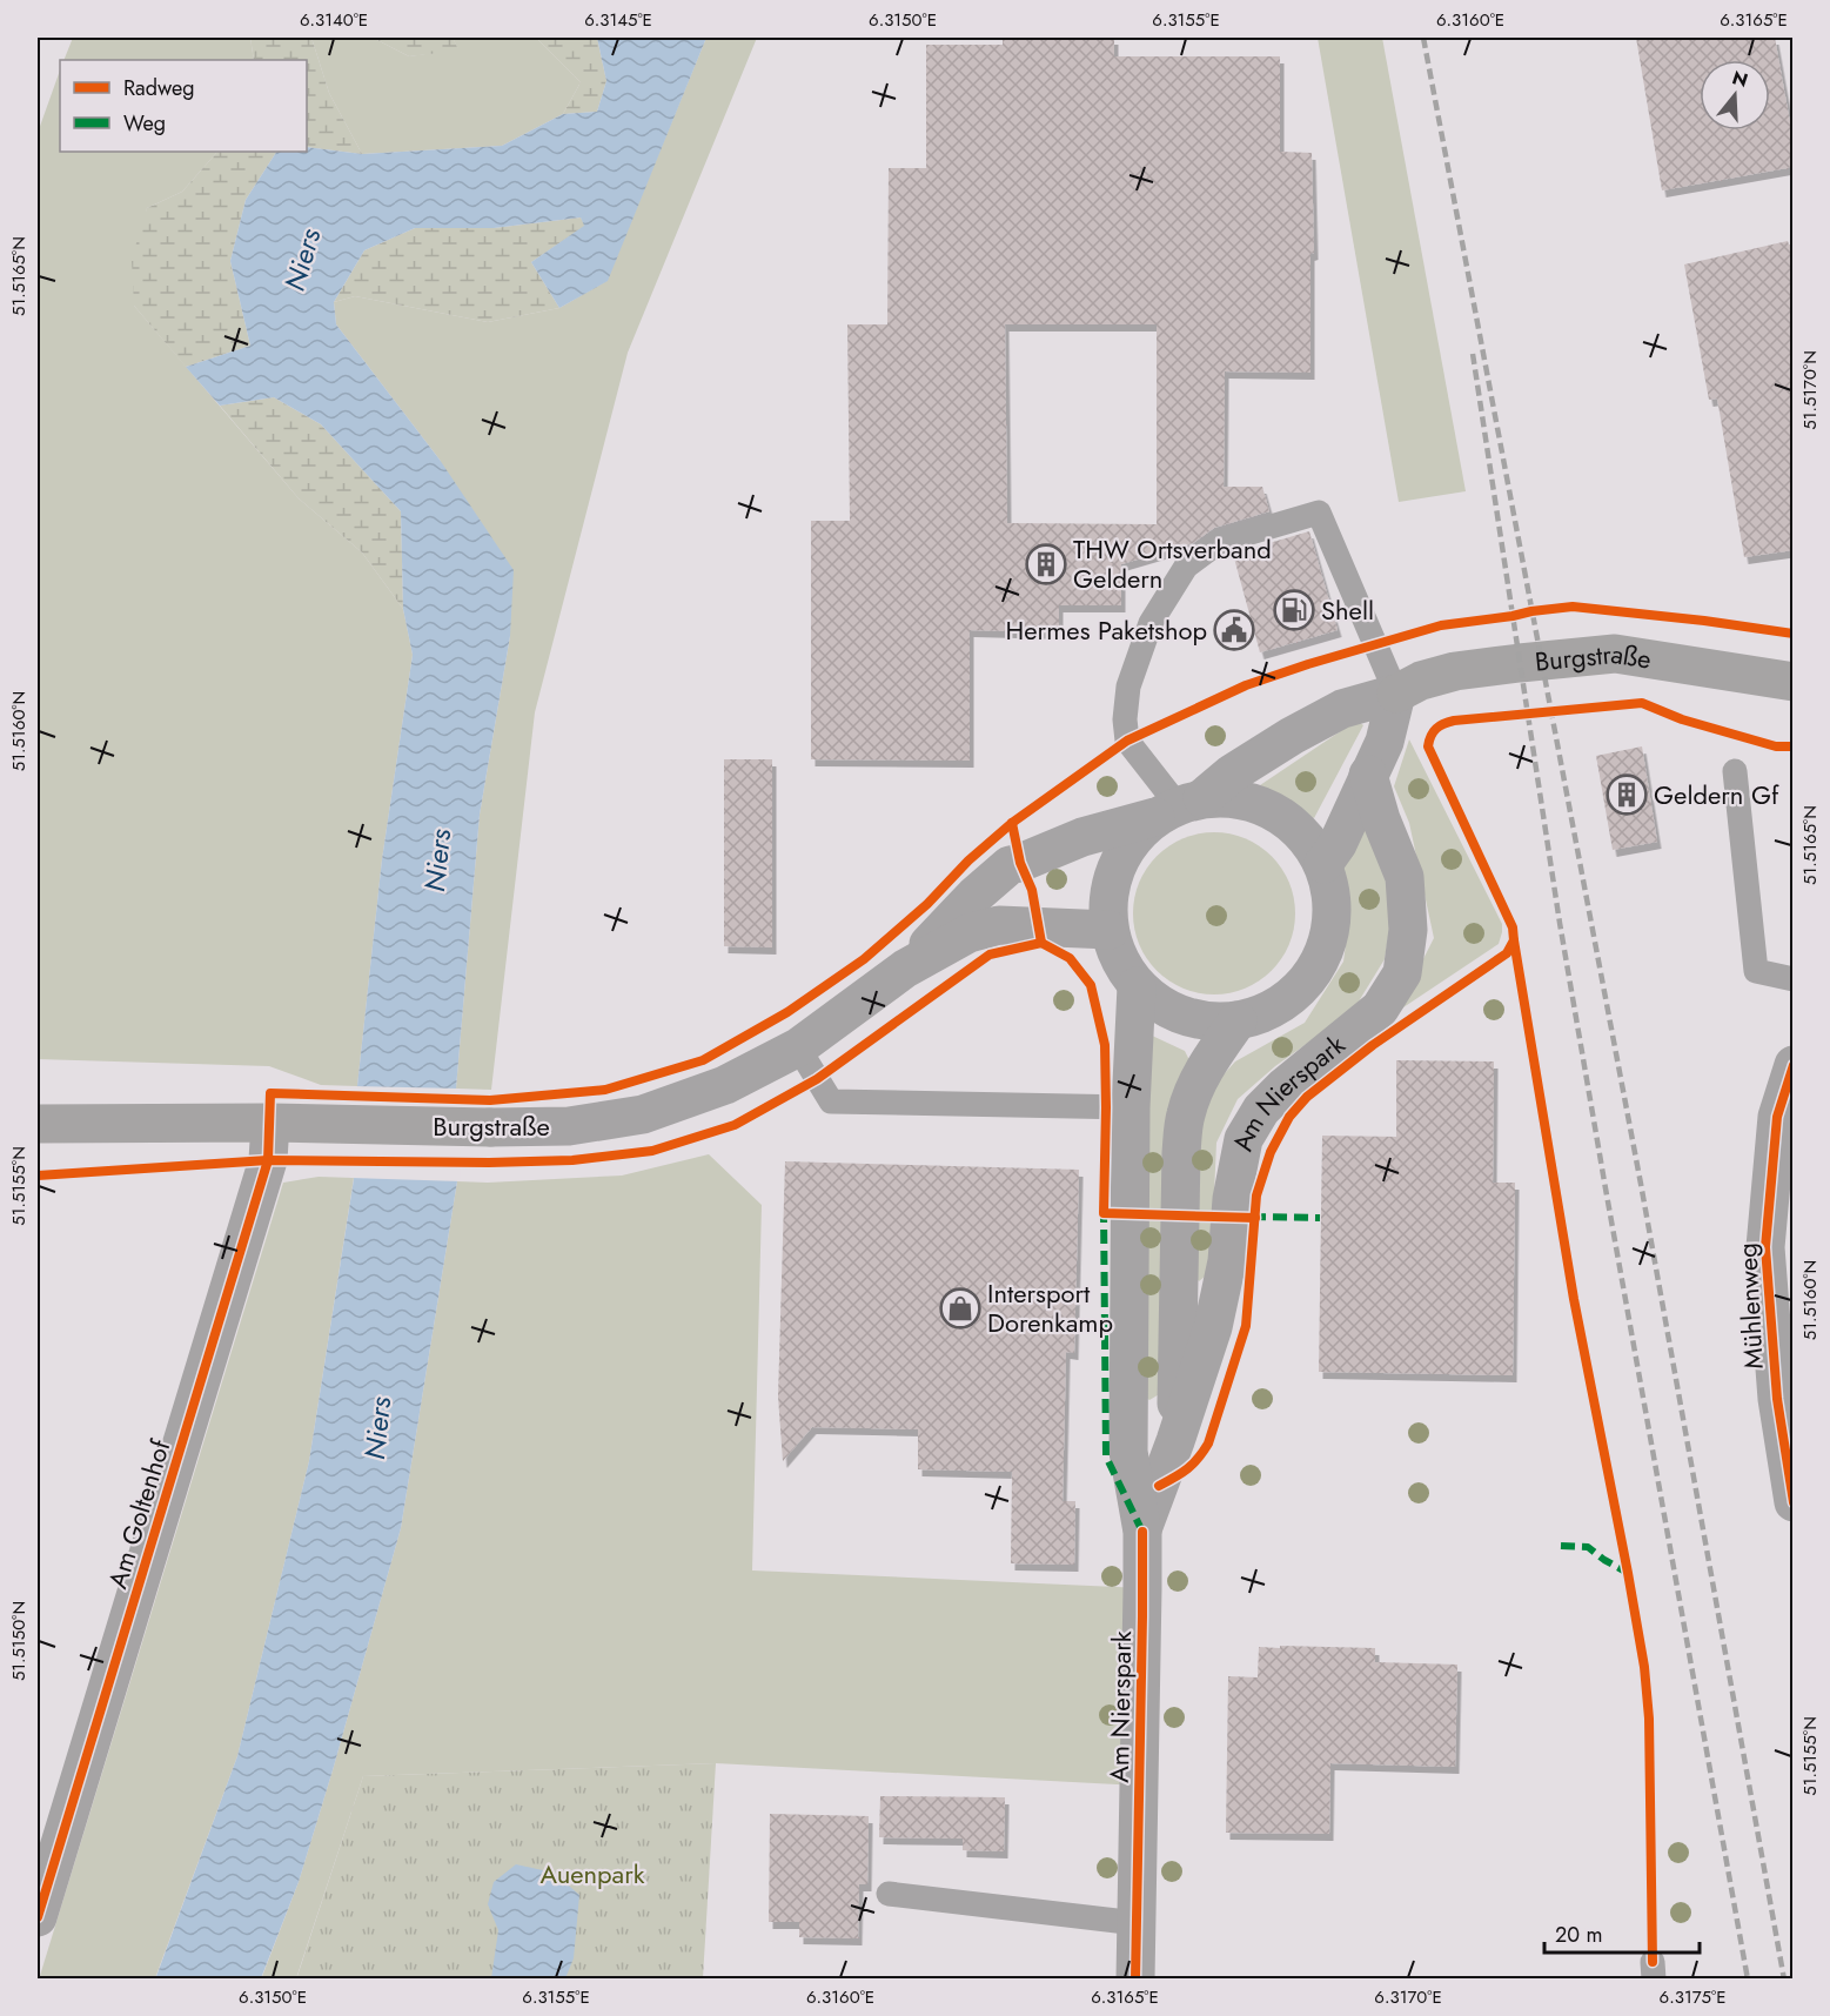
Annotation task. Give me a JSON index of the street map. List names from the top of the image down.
{
  "streets": {
    "street": [
      "Burgstraße",
      "Am Nierspark",
      "Mühlenweg",
      "Am Goltenhof"
    ]
  },
  "crossings": [
    ["Burgstraße", "Am Nierspark"],
    ["Burgstraße", "Am Goltenhof"]
  ],
  "water": ["Niers"],
  "parks": ["Auenpark"],
  "places": {
    "building": ["THW Ortsverband Geldern", "Geldern Gf"],
    "fuel station": ["Shell"],
    "public building": ["Hermes Paketshop"],
    "shop": ["Intersport Dorenkamp"]
  },
  "legend": ["Radweg", "Weg"],
  "scale_bar": "20 m",
  "north": "top",
  "coordinates": [
    "6.3140°E",
    "6.3145°E",
    "6.3150°E",
    "6.3155°E",
    "6.3160°E",
    "6.3165°E",
    "51.5165°N",
    "51.5170°N",
    "51.5160°N",
    "51.5155°N",
    "51.5150°N",
    "6.3170°E",
    "6.3175°E"
  ]
}
